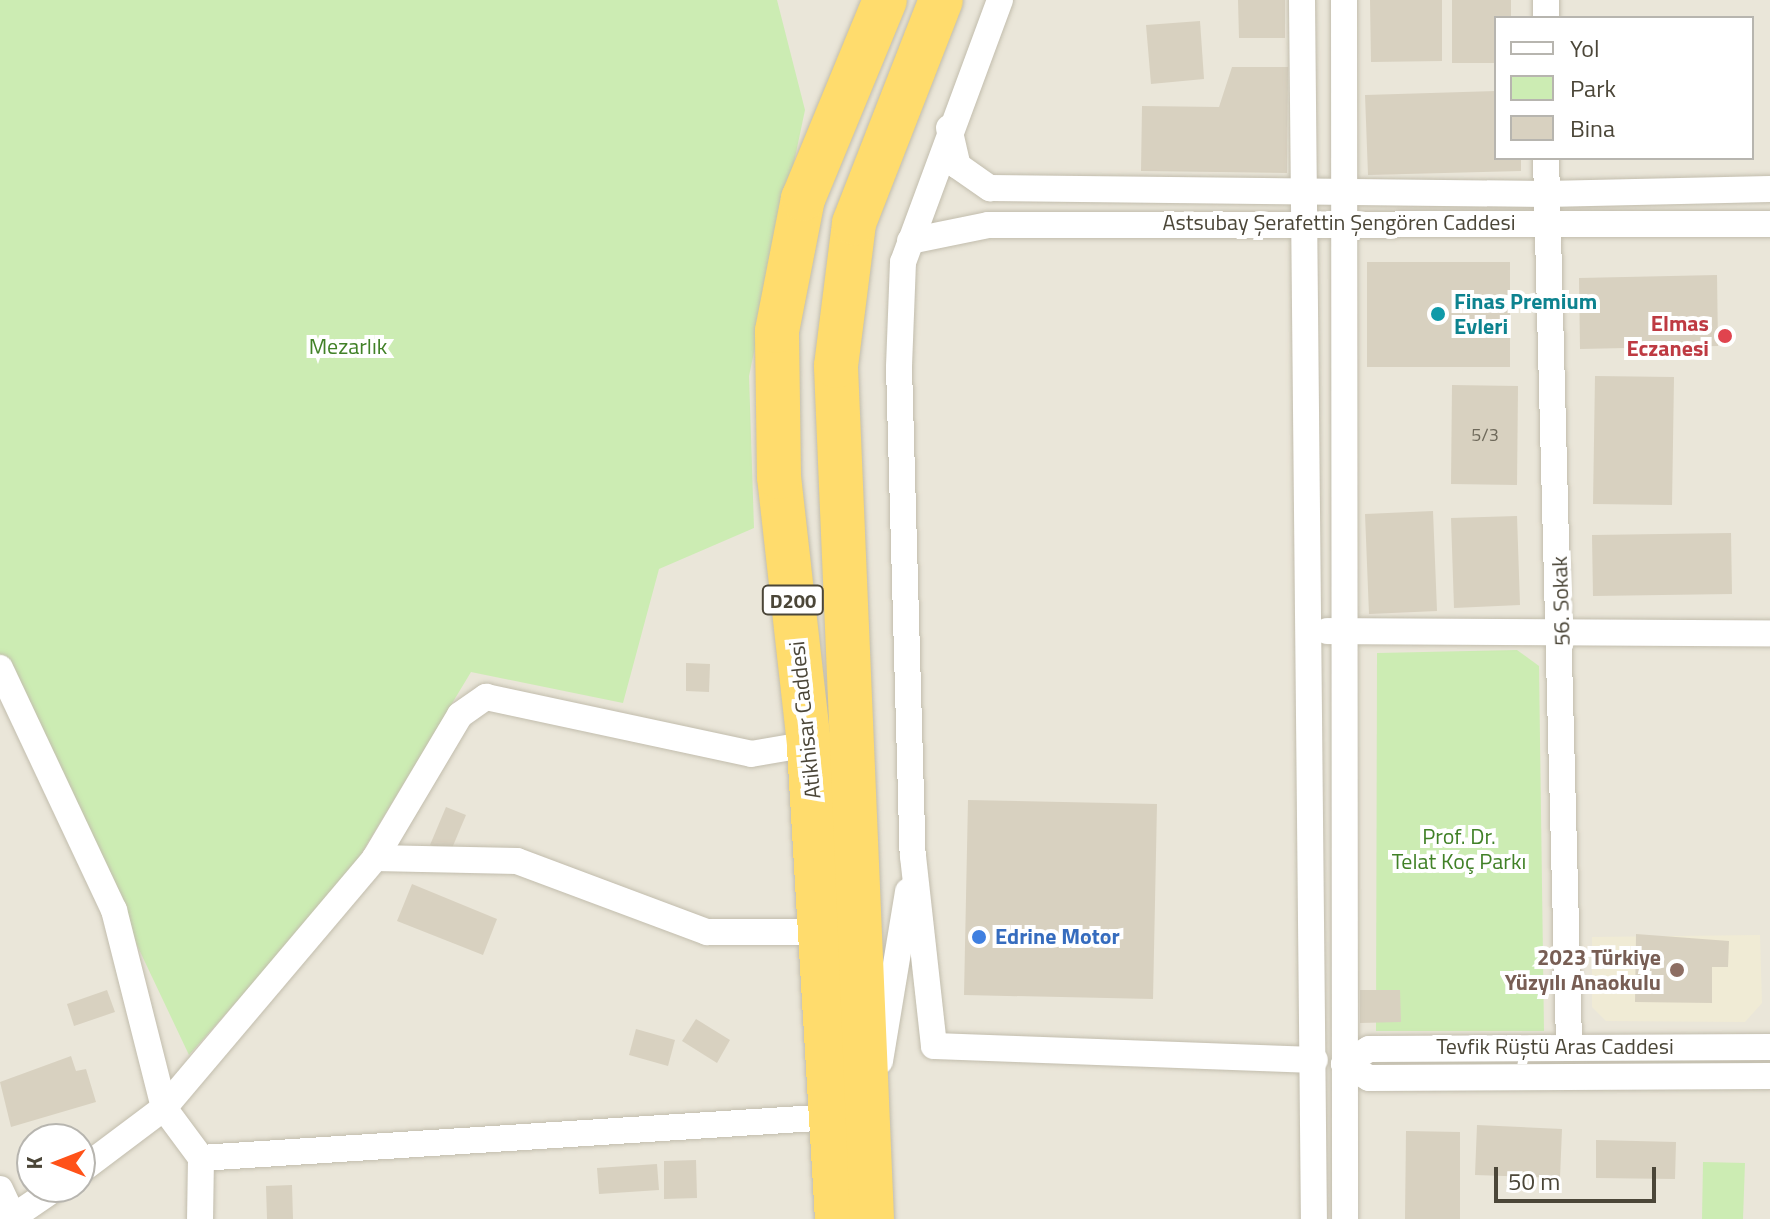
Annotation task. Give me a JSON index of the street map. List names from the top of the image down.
{
  "streets": {
    "highway": ["D200", "Atikhisar Caddesi"],
    "street": ["Astsubay Şerafettin Şengören Caddesi", "56. Sokak", "Tevfik Rüştü Aras Caddesi"]
  },
  "crossings": [
    ["Astsubay Şerafettin Şengören Caddesi", "56. Sokak"],
    ["56. Sokak", "Tevfik Rüştü Aras Caddesi"]
  ],
  "parks": ["Mezarlık", "Prof. Dr. Telat Koç Parkı"],
  "places": [
    "Finas Premium Evleri",
    "Elmas Eczanesi",
    "Edrine Motor",
    "2023 Türkiye Yüzyılı Anaokulu"
  ],
  "house_numbers": ["5/3"],
  "legend": ["Yol", "Park", "Bina"],
  "scale_bar": "50 m",
  "north": "left"
}
